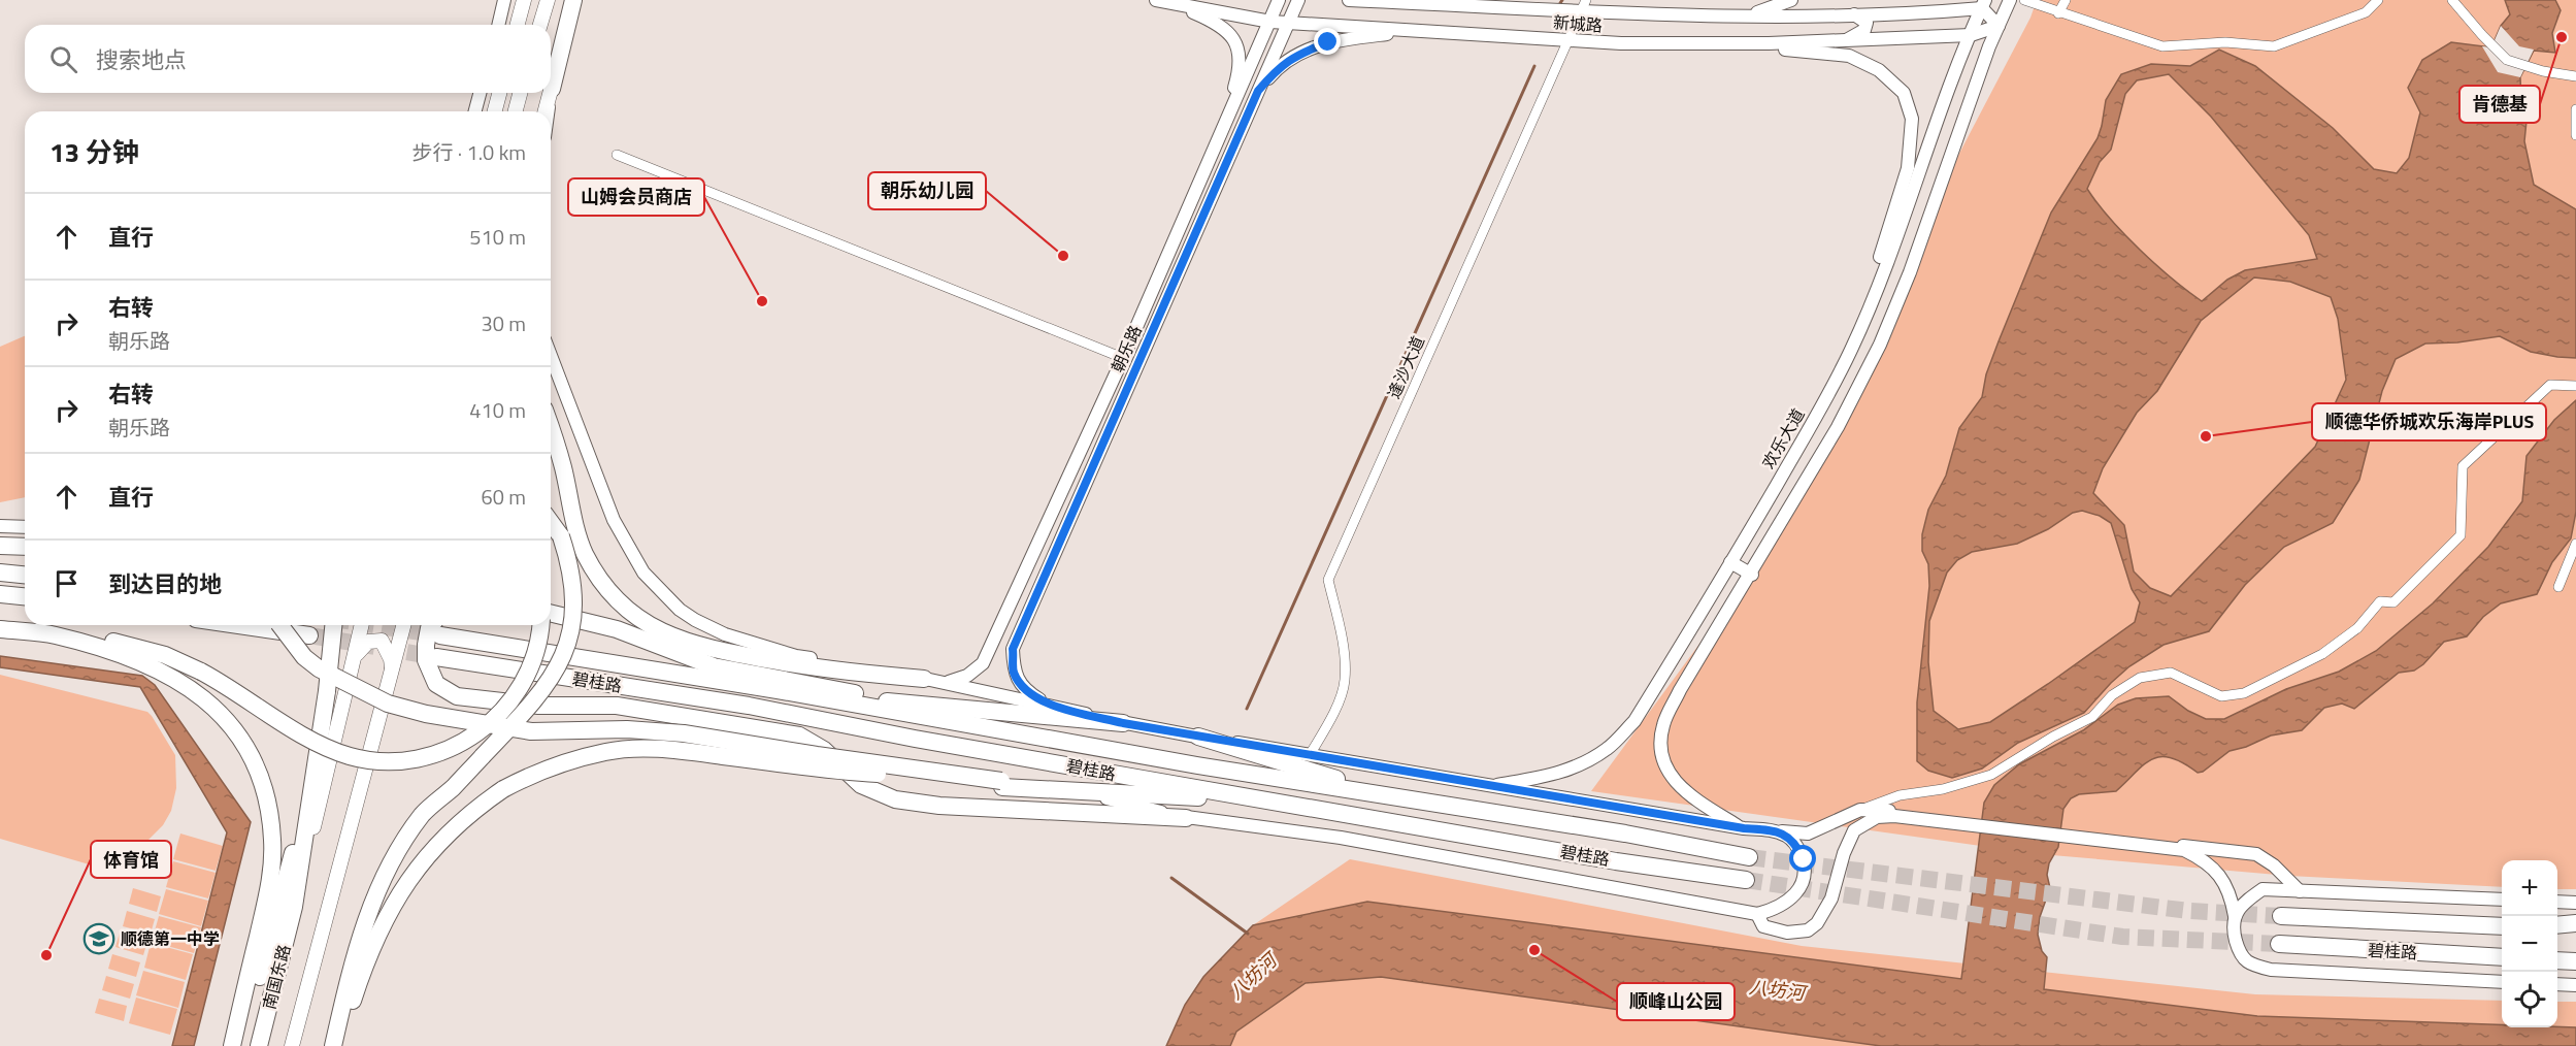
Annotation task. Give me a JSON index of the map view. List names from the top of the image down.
{
  "streets": {
    "highway": ["碧桂路", "南国东路"],
    "street": [
      "新城路",
      "朝乐路",
      "逢沙大道",
      "欢乐大道"
    ]
  },
  "crossings": [
    ["新城路", "朝乐路"],
    ["新城路", "逢沙大道"],
    ["新城路", "欢乐大道"]
  ],
  "water": ["八坊河"],
  "places": {
    "other": [
      "肯德基",
      "朝乐幼儿园",
      "山姆会员商店",
      "顺德华侨城欢乐海岸PLUS",
      "顺峰山公园",
      "体育馆"
    ],
    "school or university": ["顺德第一中学"]
  },
  "page": {
    "search": "搜索地点",
    "heading": ["13 分钟", "步行 · 1.0 km"],
    "list": [
      ["直行", "510 m"],
      ["右转", "朝乐路", "30 m"],
      ["右转", "朝乐路", "410 m"],
      ["直行", "60 m"],
      "到达目的地"
    ],
    "map_buttons": ["+", "−"]
  }
}
